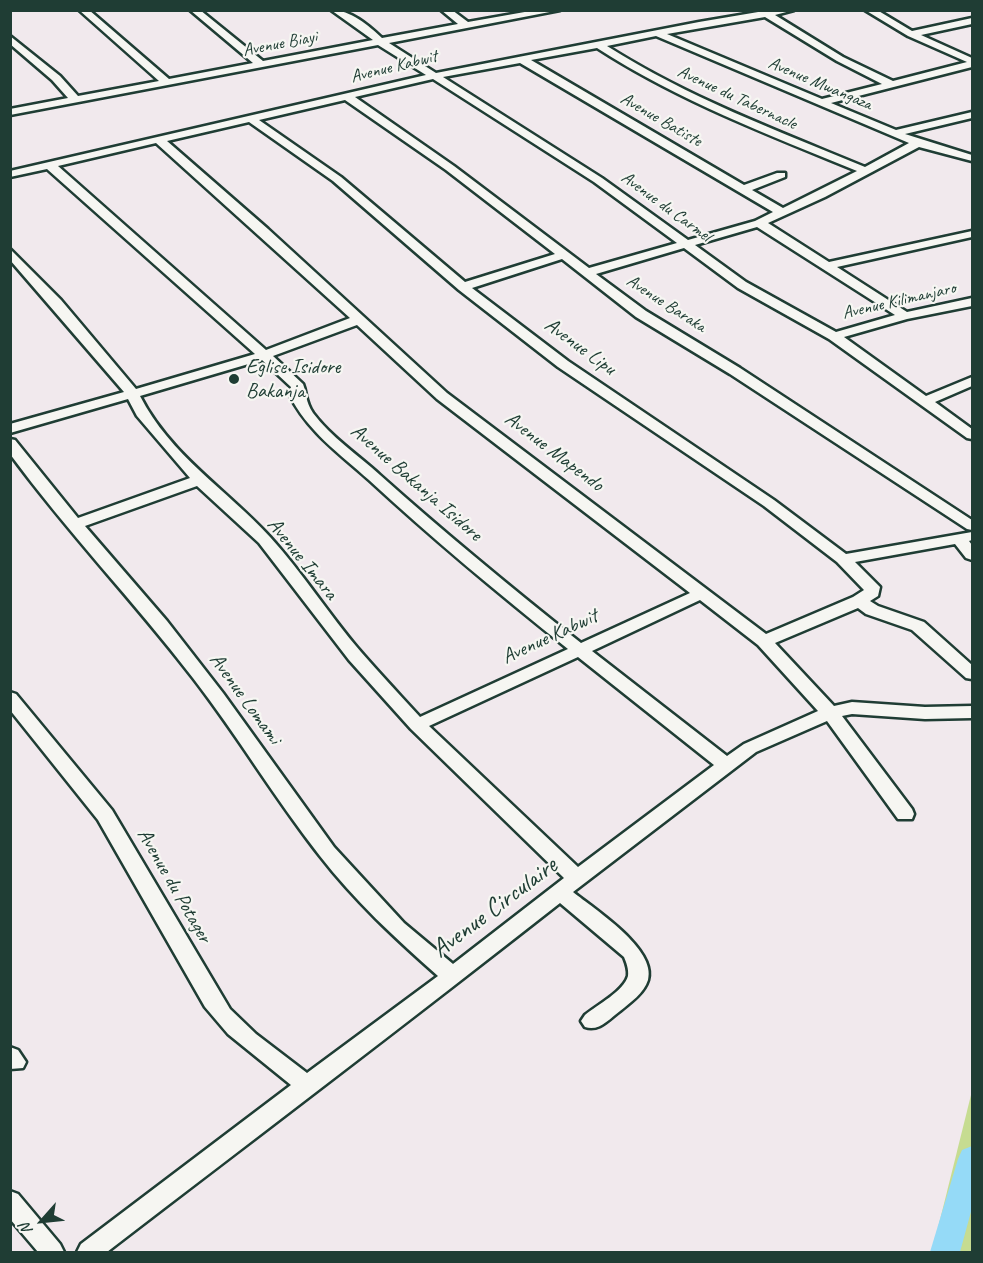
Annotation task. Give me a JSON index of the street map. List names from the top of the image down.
{
  "streets": {
    "street": [
      "Avenue Biayi",
      "Avenue Kabwit",
      "Avenue Mwangaza",
      "Avenue du Tabernacle",
      "Avenue Batiste",
      "Avenue du Carmel",
      "Avenue Kilimanjaro",
      "Avenue Baraka",
      "Avenue Lipu",
      "Avenue Mapendo",
      "Avenue Bakanja Isidore",
      "Avenue Imara",
      "Avenue Lomami",
      "Avenue du Potager",
      "Avenue Circulaire"
    ]
  },
  "crossings": [
    ["Avenue Biayi", "Avenue du Carmel"],
    ["Avenue Kabwit", "Avenue Mwangaza"],
    ["Avenue Kabwit", "Avenue du Tabernacle"],
    ["Avenue Kabwit", "Avenue Batiste"],
    ["Avenue Kabwit", "Avenue du Carmel"],
    ["Avenue Kabwit", "Avenue Baraka"],
    ["Avenue Kabwit", "Avenue Lipu"],
    ["Avenue Kabwit", "Avenue Mapendo"],
    ["Avenue Kabwit", "Avenue Bakanja Isidore"],
    ["Avenue Kabwit", "Avenue Imara"],
    ["Avenue du Carmel", "Avenue Kilimanjaro"],
    ["Avenue Mapendo", "Avenue Circulaire"],
    ["Avenue Bakanja Isidore", "Avenue Circulaire"],
    ["Avenue Imara", "Avenue Circulaire"],
    ["Avenue Lomami", "Avenue Circulaire"],
    ["Avenue du Potager", "Avenue Circulaire"]
  ],
  "places": ["Eglise Isidore Bakanja"],
  "north": "bottom left"
}
